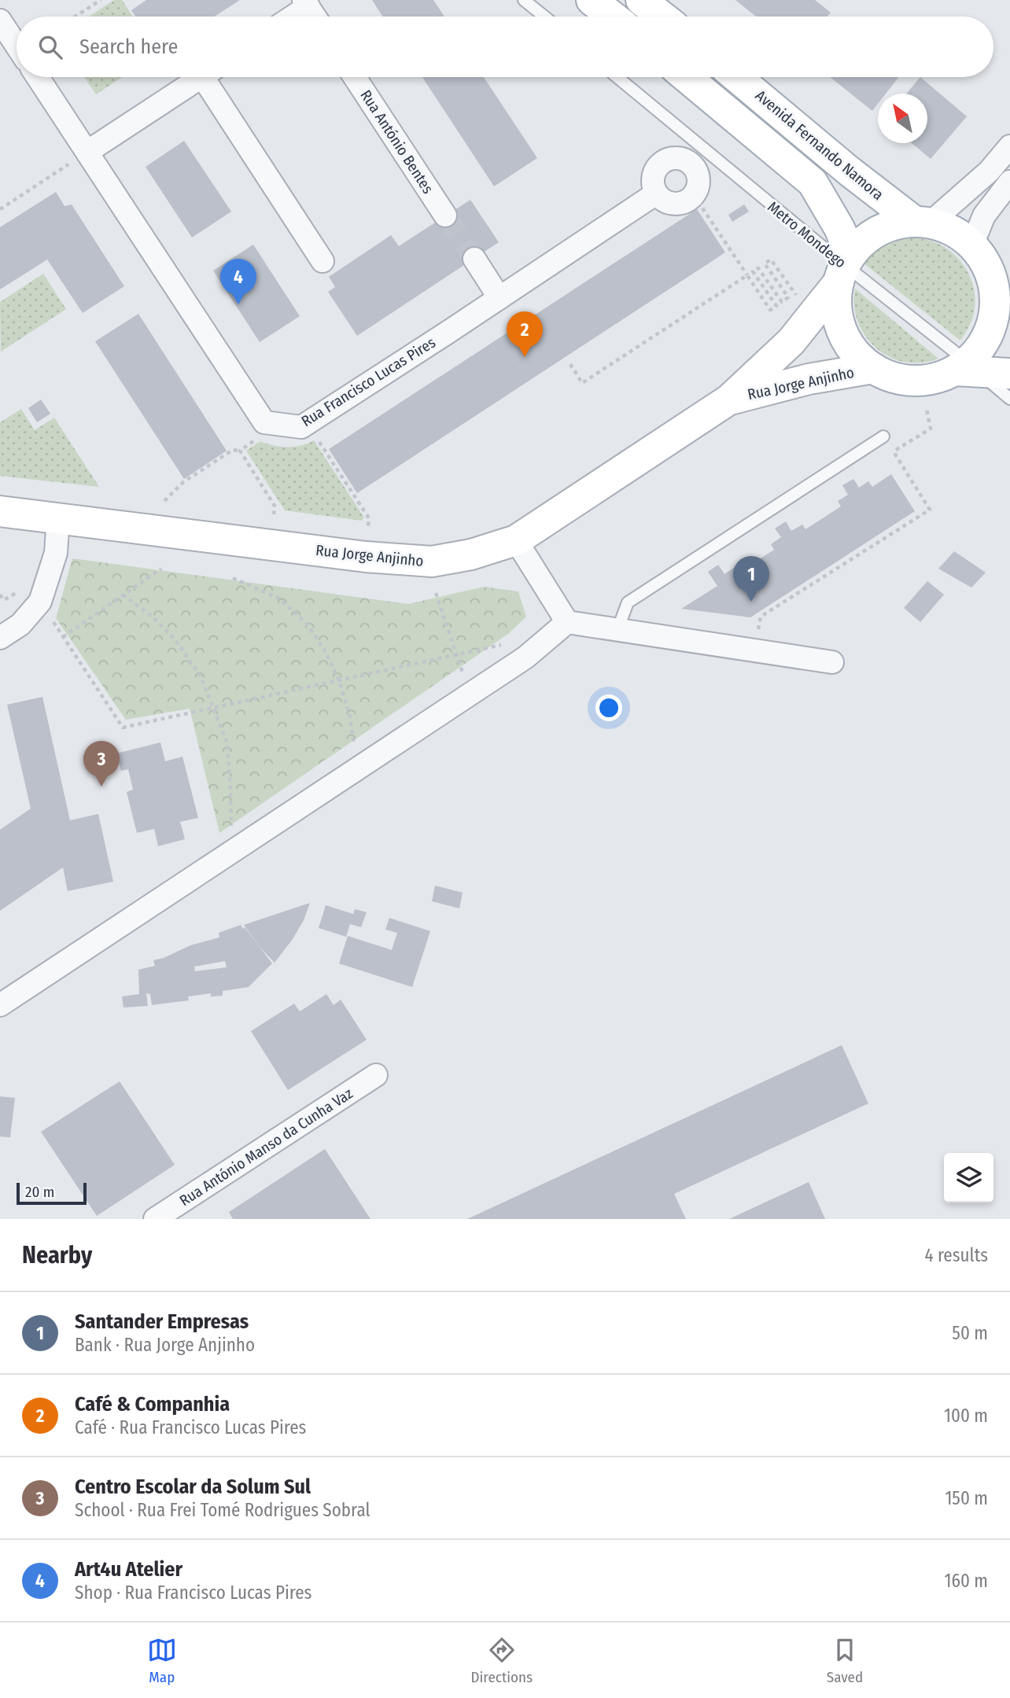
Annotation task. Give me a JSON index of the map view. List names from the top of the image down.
{
  "streets": {
    "street": [
      "Rua António Bentes",
      "Avenida Fernando Namora",
      "Rua Francisco Lucas Pires",
      "Rua Jorge Anjinho",
      "Rua António Manso da Cunha Vaz"
    ],
    "lane": ["Metro Mondego"]
  },
  "crossings": [
    ["Avenida Fernando Namora", "Metro Mondego"],
    ["Metro Mondego", "Rua Jorge Anjinho"]
  ],
  "scale_bar": "20 m",
  "north": "top left",
  "page": {
    "search": "Search here",
    "pins": [
      "4",
      "2",
      "1",
      "3"
    ],
    "scale": "20 m",
    "heading": ["Nearby", "4 results"],
    "list": [
      {
        "mark": "1",
        "name": "Santander Empresas",
        "note": "Bank · Rua Jorge Anjinho",
        "value": "50 m"
      },
      {
        "mark": "2",
        "name": "Café & Companhia",
        "note": "Café · Rua Francisco Lucas Pires",
        "value": "100 m"
      },
      {
        "mark": "3",
        "name": "Centro Escolar da Solum Sul",
        "note": "School · Rua Frei Tomé Rodrigues Sobral",
        "value": "150 m"
      },
      {
        "mark": "4",
        "name": "Art4u Atelier",
        "note": "Shop · Rua Francisco Lucas Pires",
        "value": "160 m"
      }
    ],
    "nav": ["Map", "Directions", "Saved"]
  }
}
